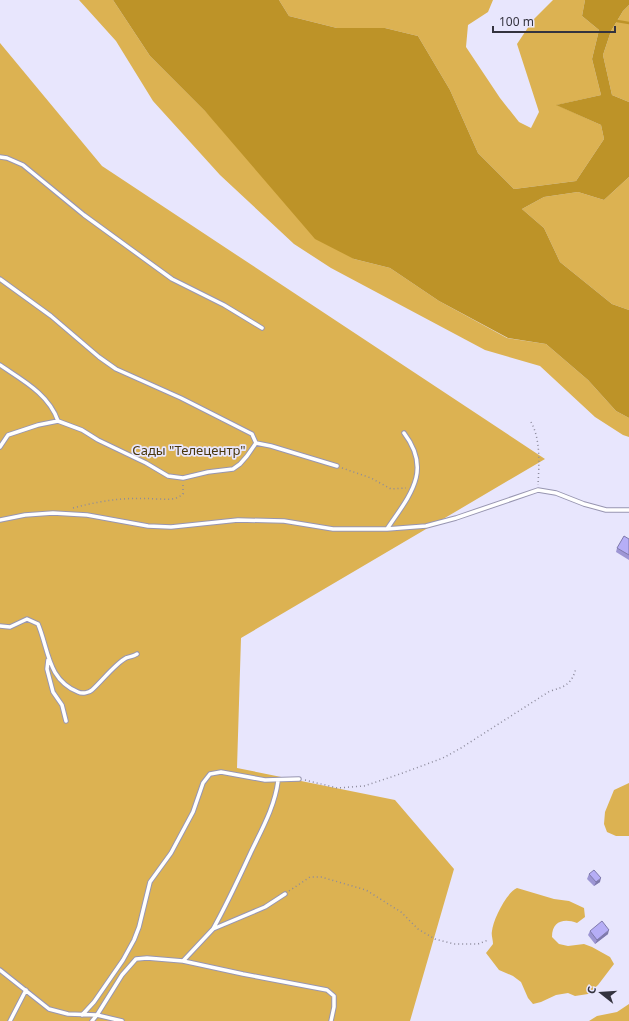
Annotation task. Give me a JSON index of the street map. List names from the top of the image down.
{
  "parks": ["Сады \"Телецентр\""],
  "scale_bar": "100 m",
  "north": "left"
}
